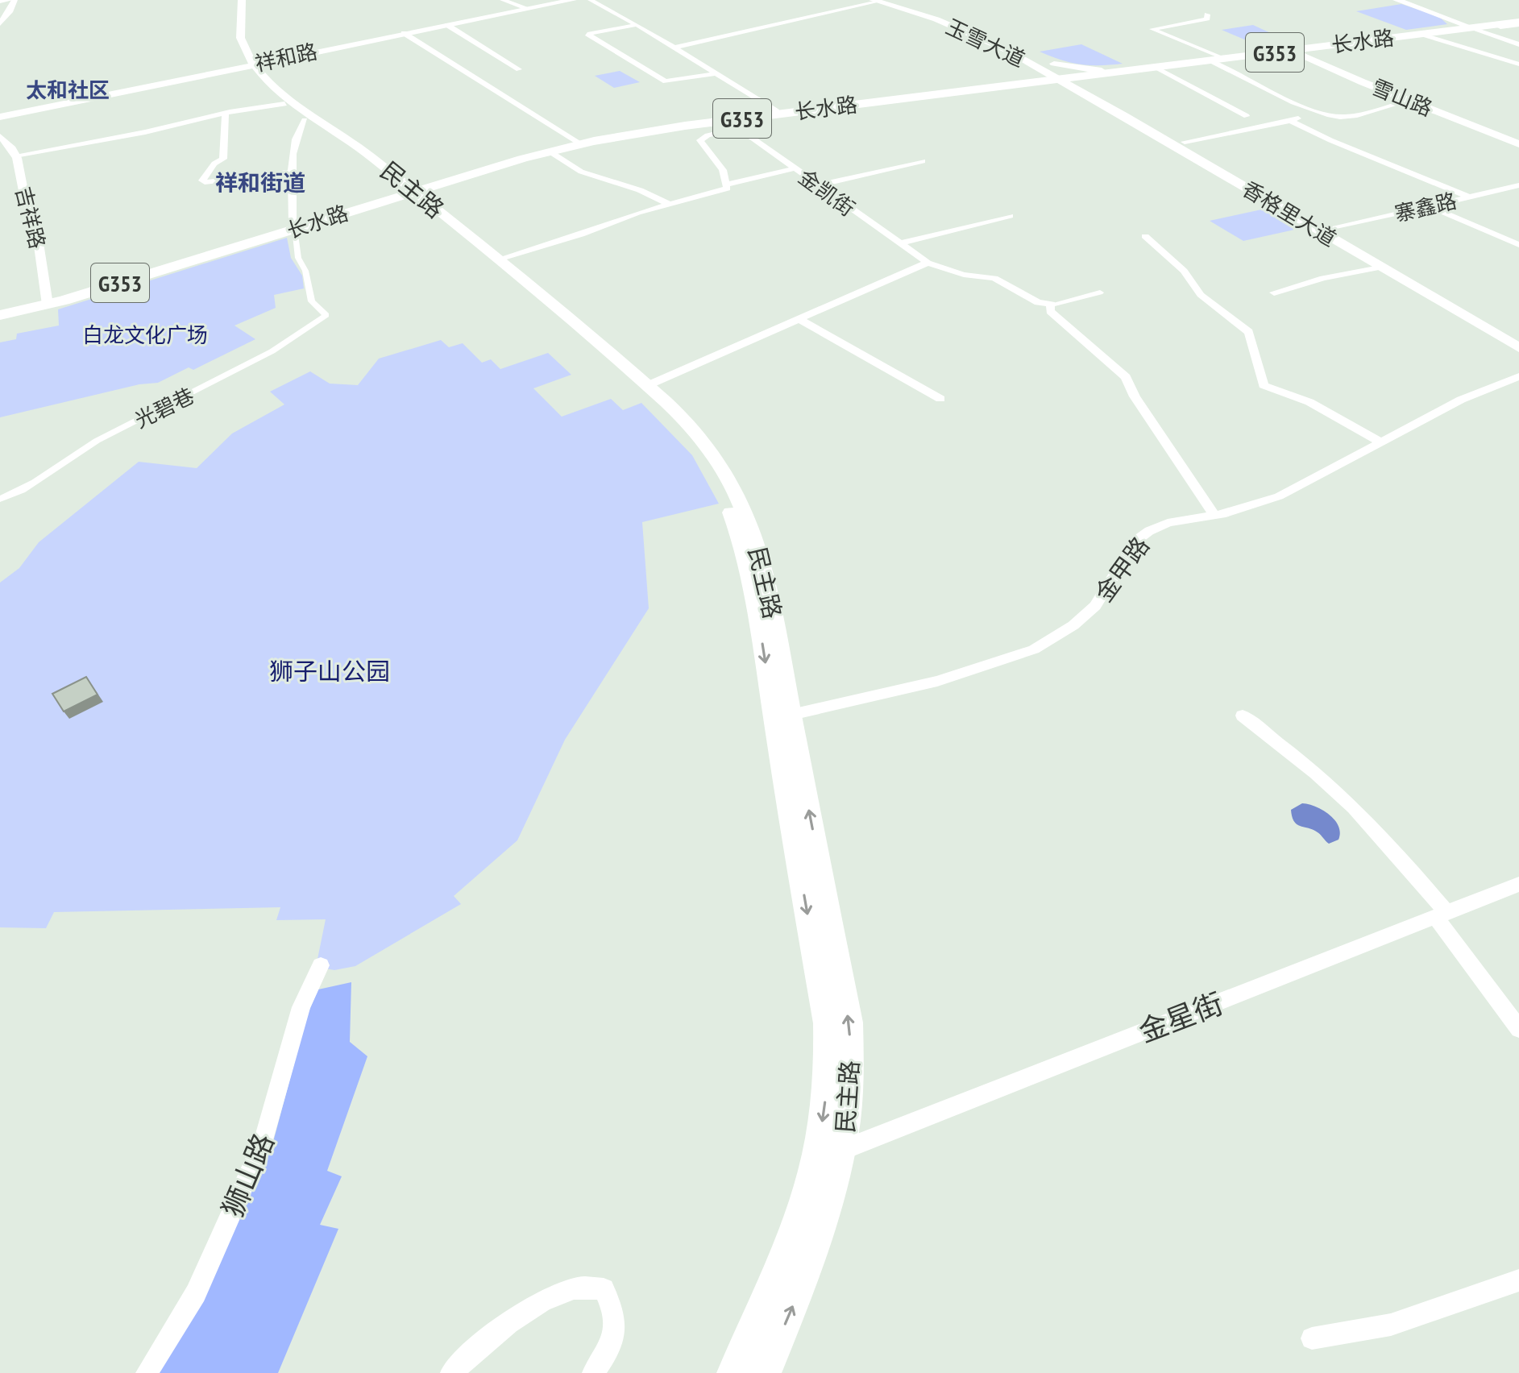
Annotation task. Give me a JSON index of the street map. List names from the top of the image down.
{
  "streets": {
    "highway": ["长水路", "G353"],
    "main road": [
      "玉雪大道",
      "祥和路",
      "雪山路",
      "民主路",
      "香格里大道"
    ],
    "street": [
      "金凯街",
      "寨鑫路",
      "吉祥路",
      "光碧巷",
      "金甲路",
      "金星街",
      "狮山路"
    ]
  },
  "crossings": [
    ["长水路", "玉雪大道"],
    ["长水路", "雪山路"],
    ["长水路", "民主路"],
    ["长水路", "金凯街"],
    ["长水路", "香格里大道"],
    ["长水路", "吉祥路"],
    ["长水路", "光碧巷"],
    ["玉雪大道", "香格里大道"],
    ["祥和路", "民主路"],
    ["民主路", "金甲路"],
    ["民主路", "金星街"],
    ["寨鑫路", "香格里大道"]
  ],
  "districts": ["太和社区", "祥和街道"],
  "parks": ["白龙文化广场", "狮子山公园"]
}
